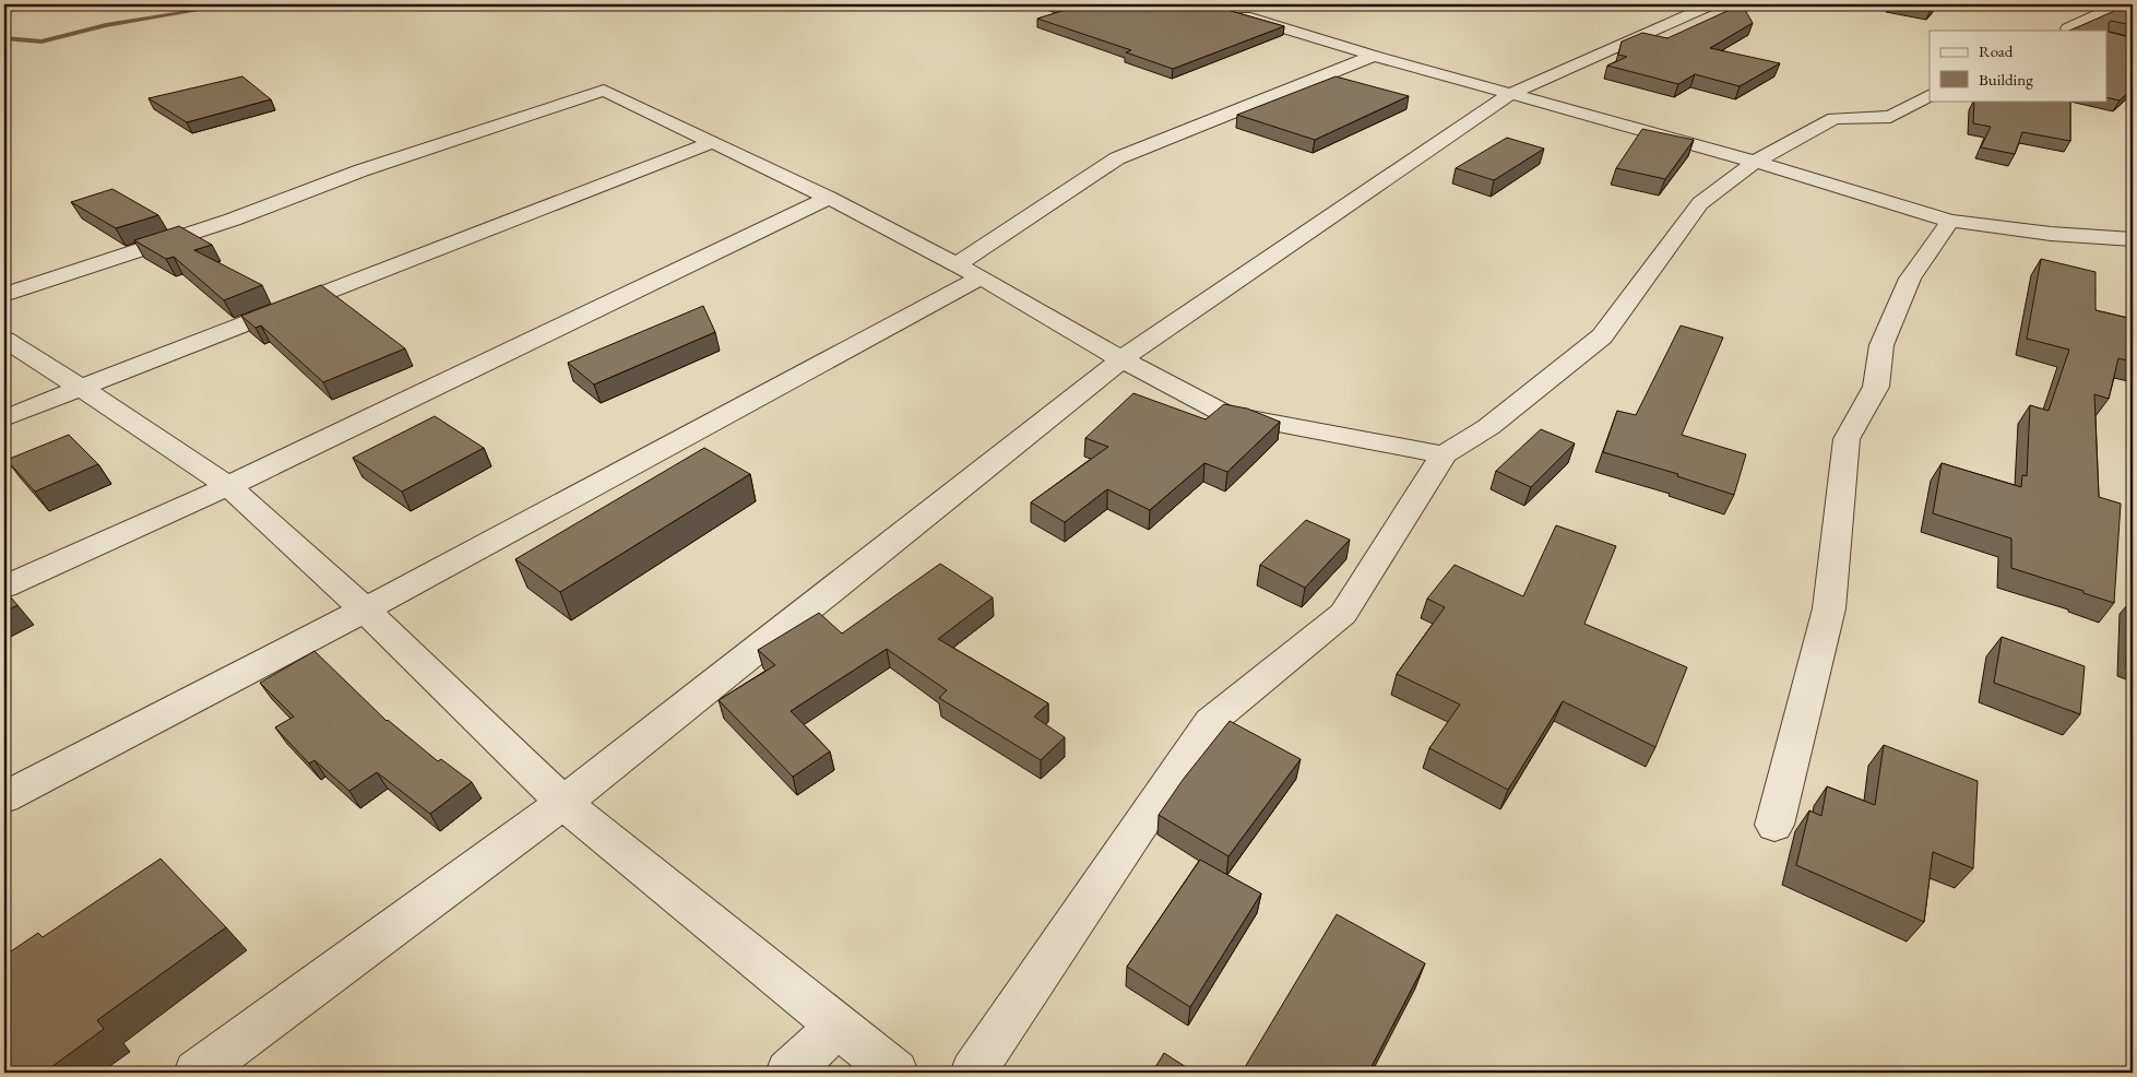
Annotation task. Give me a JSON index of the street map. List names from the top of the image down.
{
  "legend": ["Road", "Building"]
}
